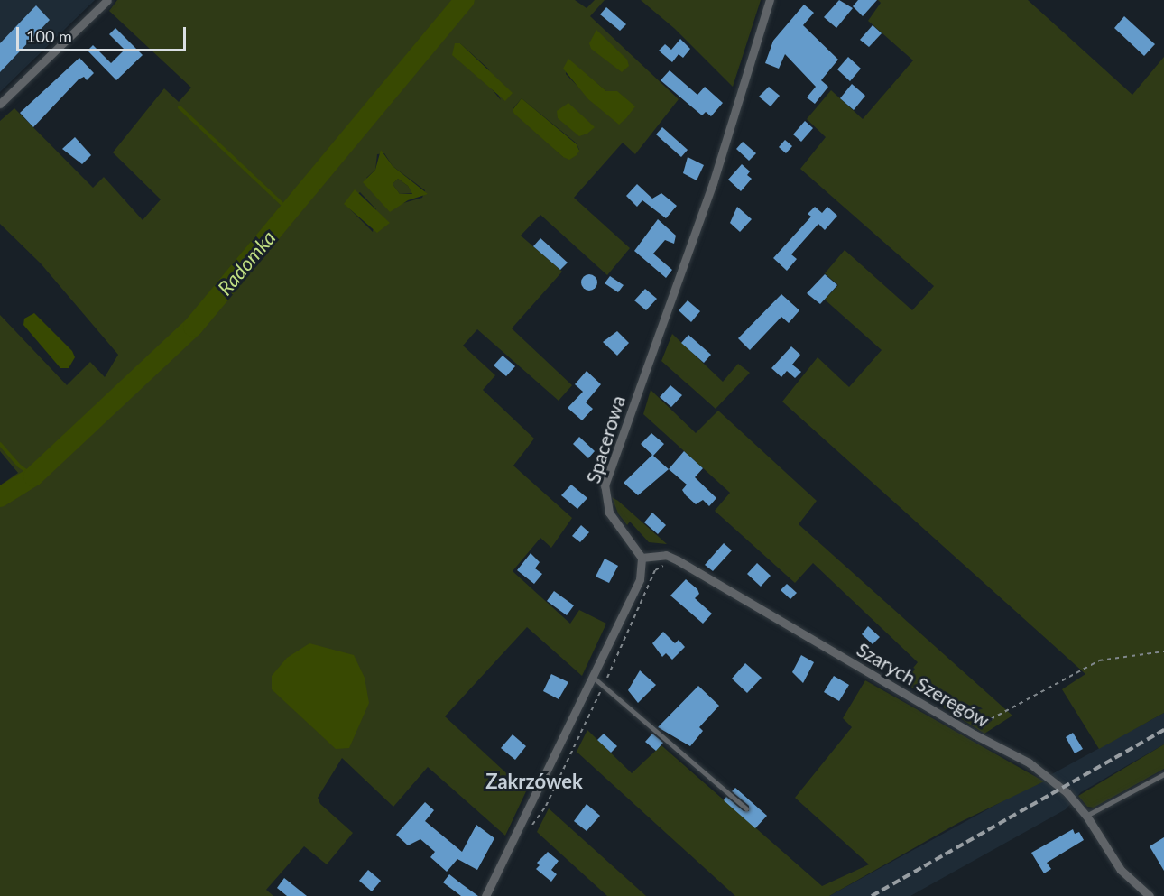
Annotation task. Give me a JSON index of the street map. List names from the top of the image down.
{
  "streets": {
    "street": ["Spacerowa", "Szarych Szeregów"]
  },
  "crossings": [
    ["Spacerowa", "Szarych Szeregów"]
  ],
  "districts": ["Zakrzówek"],
  "water": ["Radomka"],
  "scale_bar": "100 m"
}
